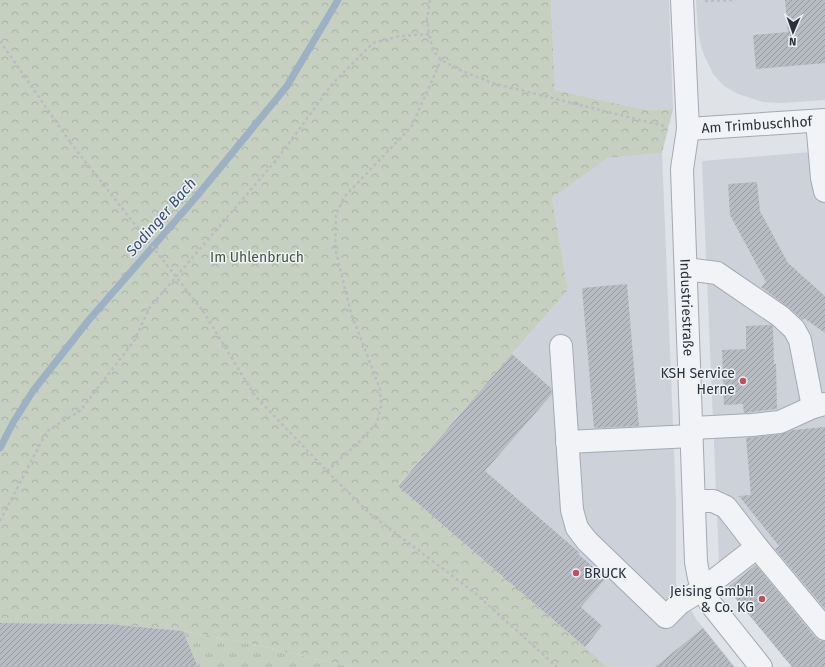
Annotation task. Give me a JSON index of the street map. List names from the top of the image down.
{
  "streets": {
    "street": ["Am Trimbuschhof", "Industriestraße"]
  },
  "crossings": [
    ["Am Trimbuschhof", "Industriestraße"]
  ],
  "water": ["Sodinger Bach"],
  "parks": ["Im Uhlenbruch"],
  "places": ["KSH Service Herne", "BRUCK", "Jeising GmbH & Co. KG"],
  "north": "bottom"
}
